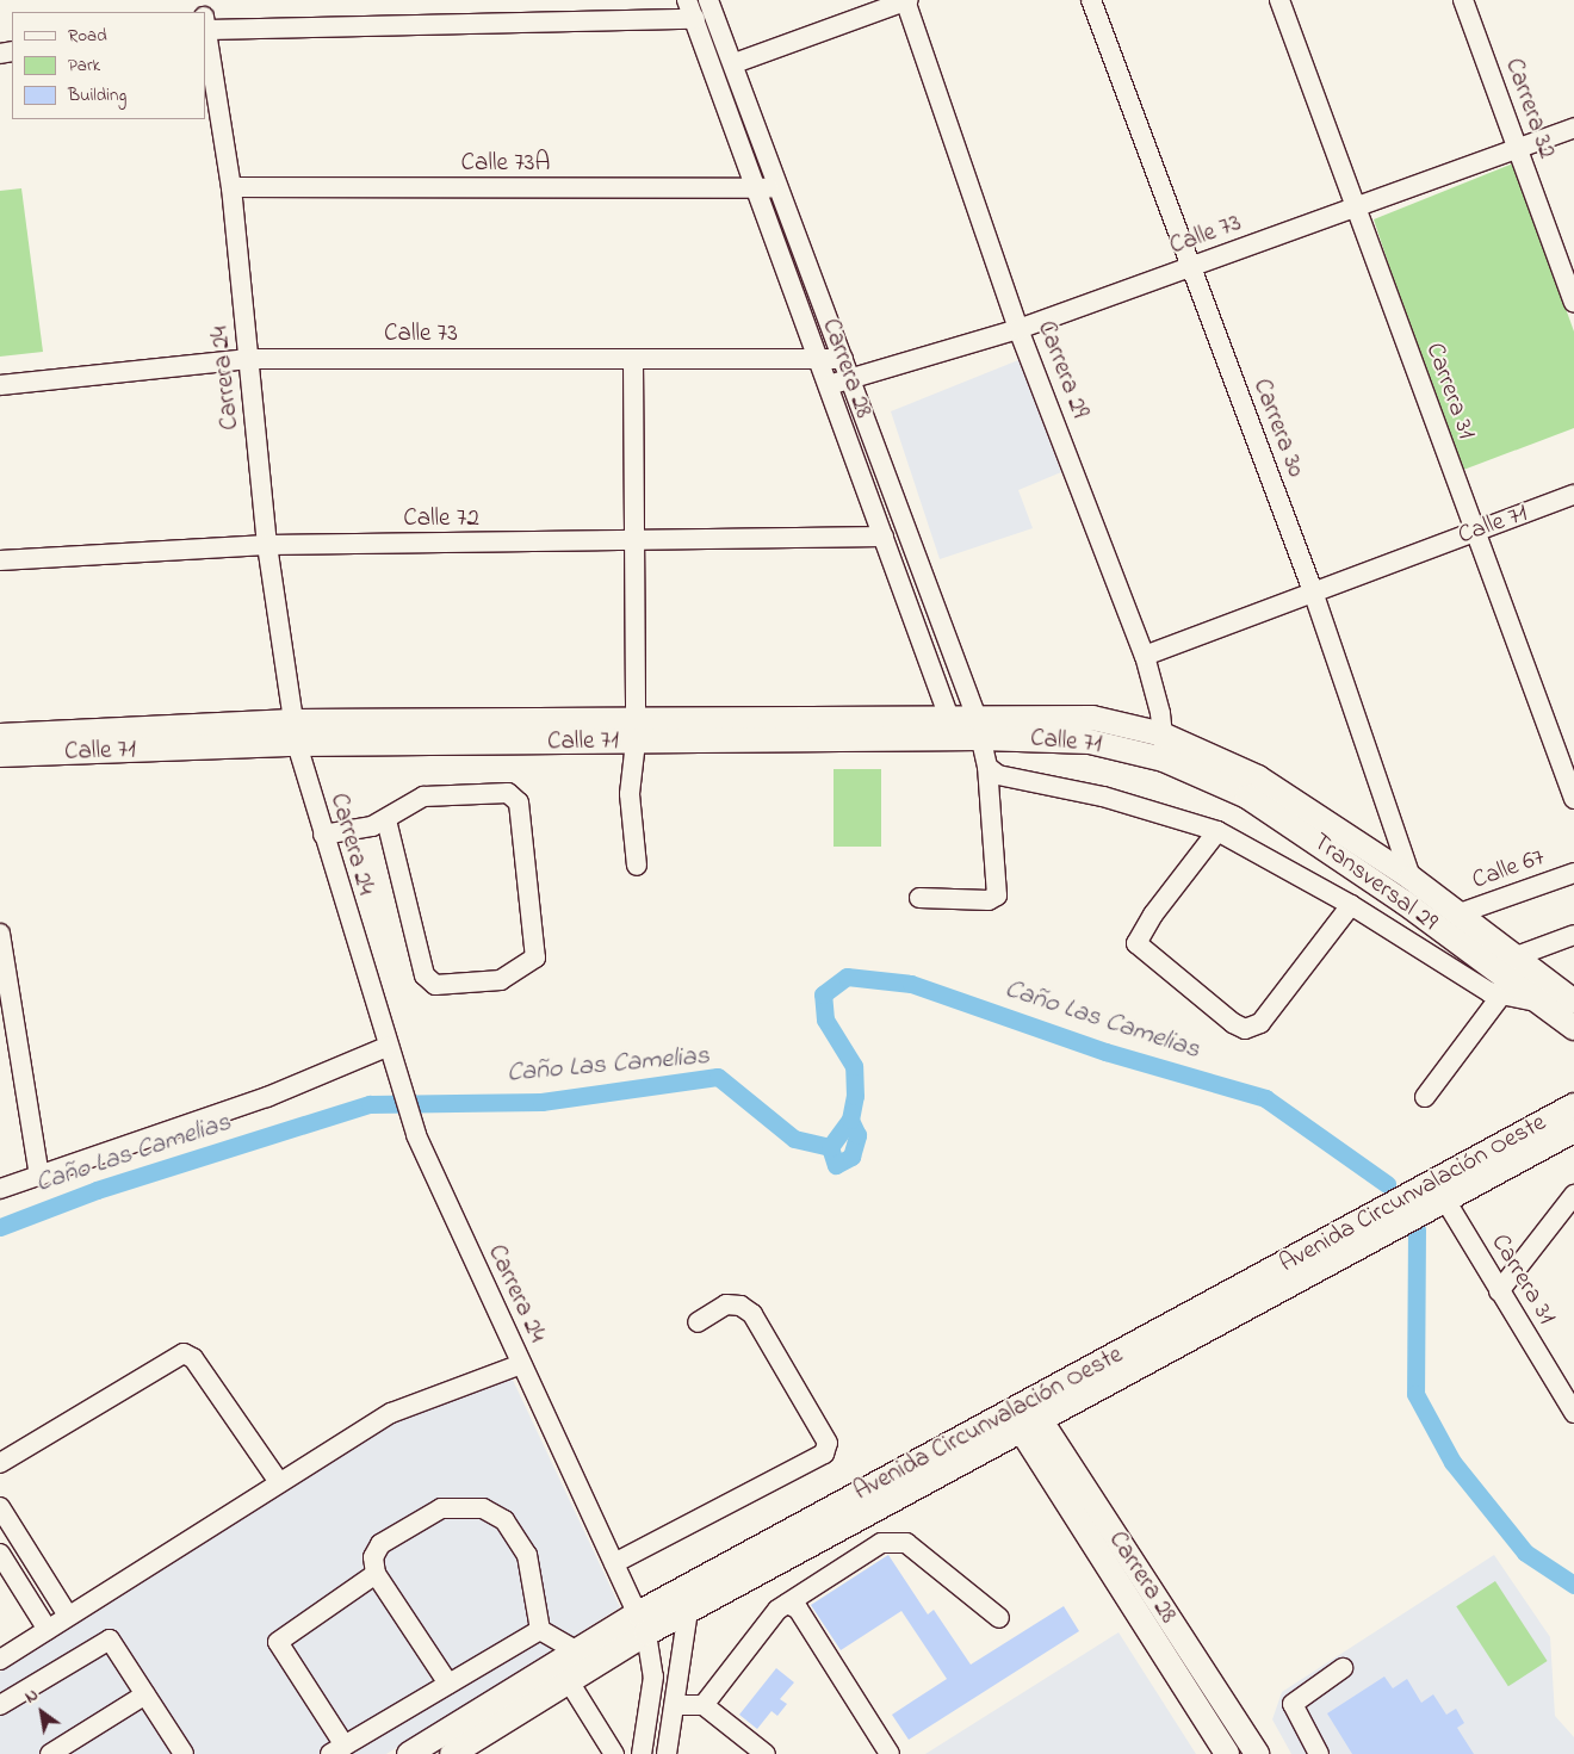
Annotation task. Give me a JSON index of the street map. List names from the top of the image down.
{
  "streets": {
    "main road": [
      "Carrera 28",
      "Calle 71",
      "Transversal 29",
      "Avenida Circunvalación Oeste"
    ],
    "street": [
      "Carrera 32",
      "Calle 73A",
      "Calle 73",
      "Carrera 29",
      "Carrera 24",
      "Carrera 31",
      "Carrera 30",
      "Calle 72",
      "Calle 67"
    ]
  },
  "crossings": [
    ["Carrera 32", "Calle 73"],
    ["Calle 73A", "Carrera 28"],
    ["Calle 73A", "Carrera 24"],
    ["Calle 73", "Carrera 28"],
    ["Calle 73", "Carrera 29"],
    ["Calle 73", "Carrera 24"],
    ["Calle 73", "Carrera 31"],
    ["Calle 73", "Carrera 30"],
    ["Carrera 28", "Calle 72"],
    ["Carrera 28", "Calle 71"],
    ["Carrera 28", "Avenida Circunvalación Oeste"],
    ["Carrera 29", "Calle 71"],
    ["Carrera 29", "Transversal 29"],
    ["Carrera 24", "Calle 72"],
    ["Carrera 24", "Calle 71"],
    ["Carrera 24", "Avenida Circunvalación Oeste"],
    ["Carrera 31", "Calle 71"],
    ["Carrera 31", "Avenida Circunvalación Oeste"],
    ["Carrera 30", "Calle 71"],
    ["Carrera 30", "Transversal 29"],
    ["Calle 71", "Transversal 29"],
    ["Calle 67", "Transversal 29"]
  ],
  "water": ["Caño Las Camelias"],
  "legend": ["Road", "Park", "Building"],
  "north": "top left"
}
